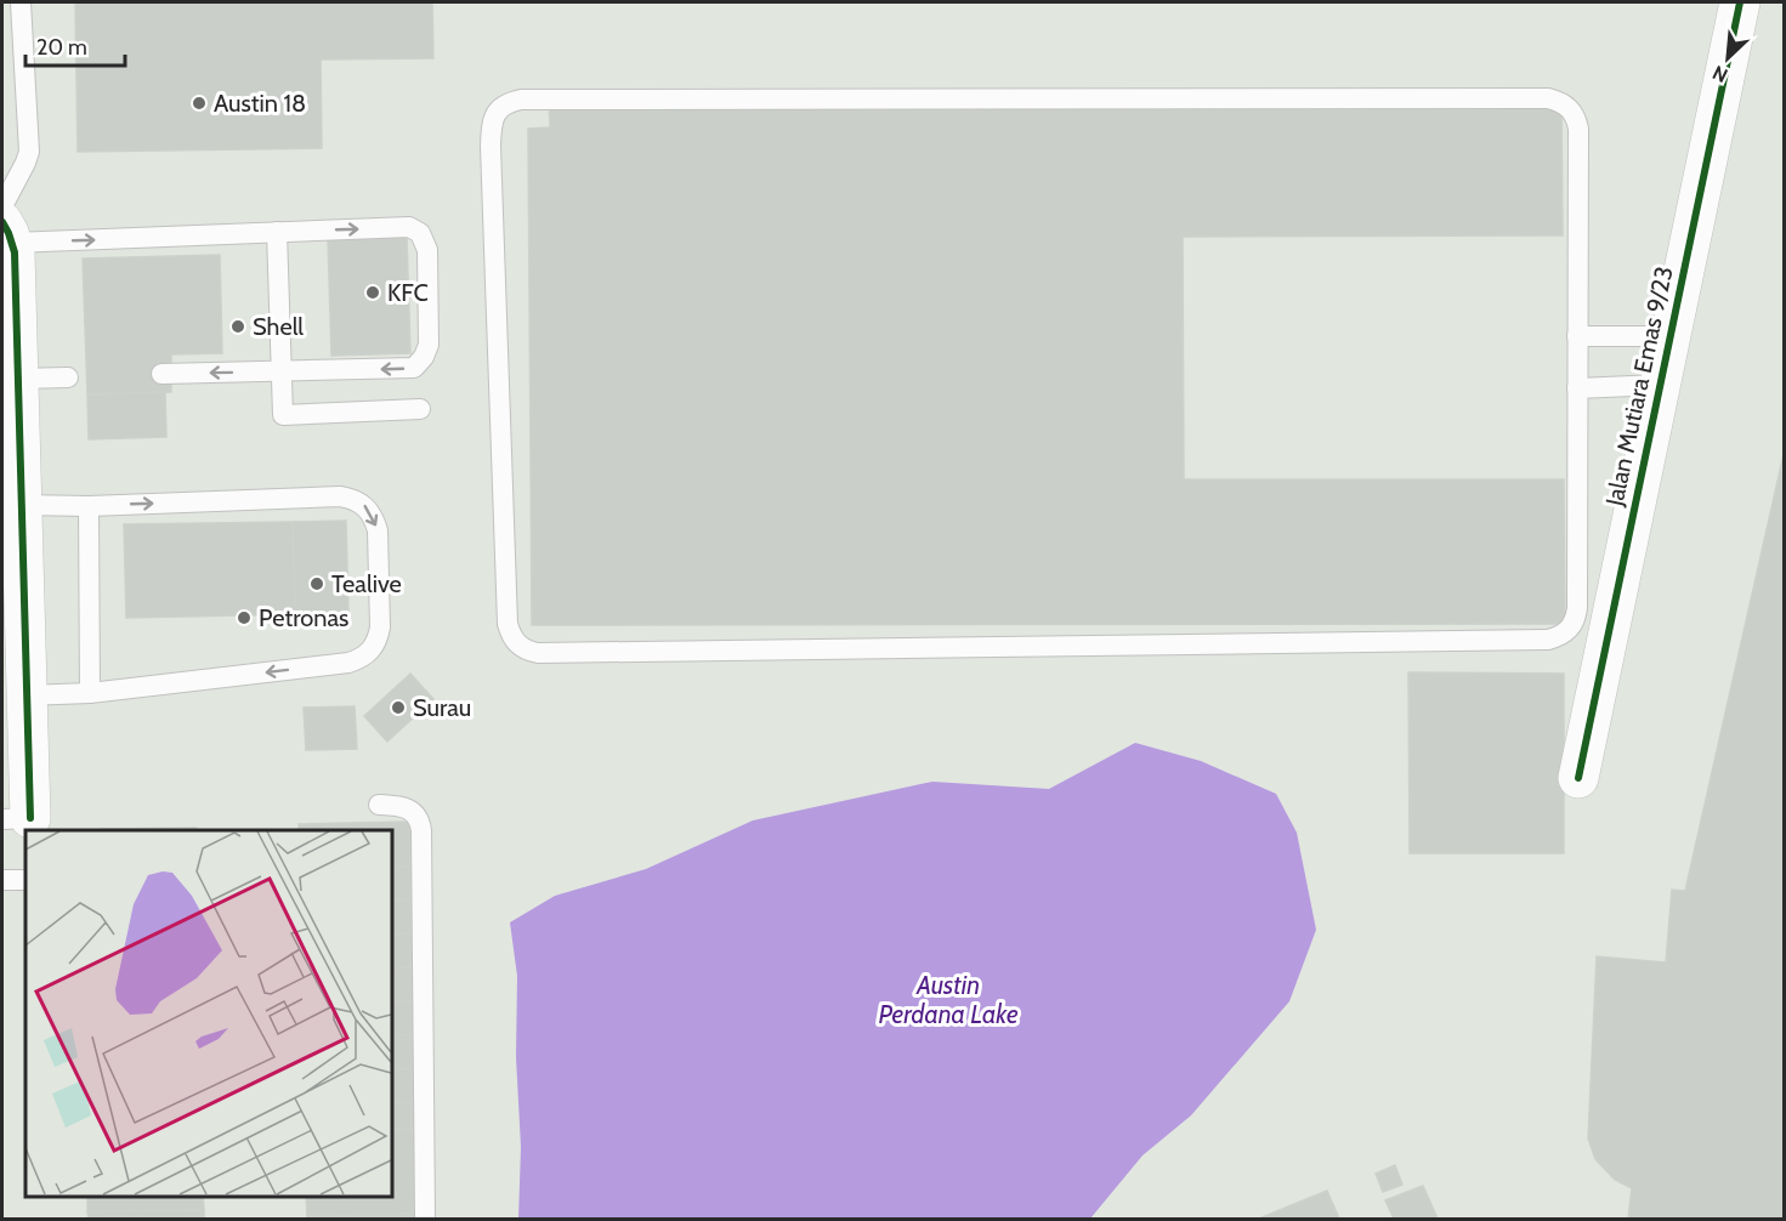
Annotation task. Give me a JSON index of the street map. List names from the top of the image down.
{
  "streets": {
    "street": ["Jalan Mutiara Emas 9/23"]
  },
  "water": ["Austin Perdana Lake"],
  "places": [
    "Austin 18",
    "KFC",
    "Shell",
    "Tealive",
    "Petronas",
    "Surau"
  ],
  "scale_bar": "20 m",
  "north": "bottom left"
}
